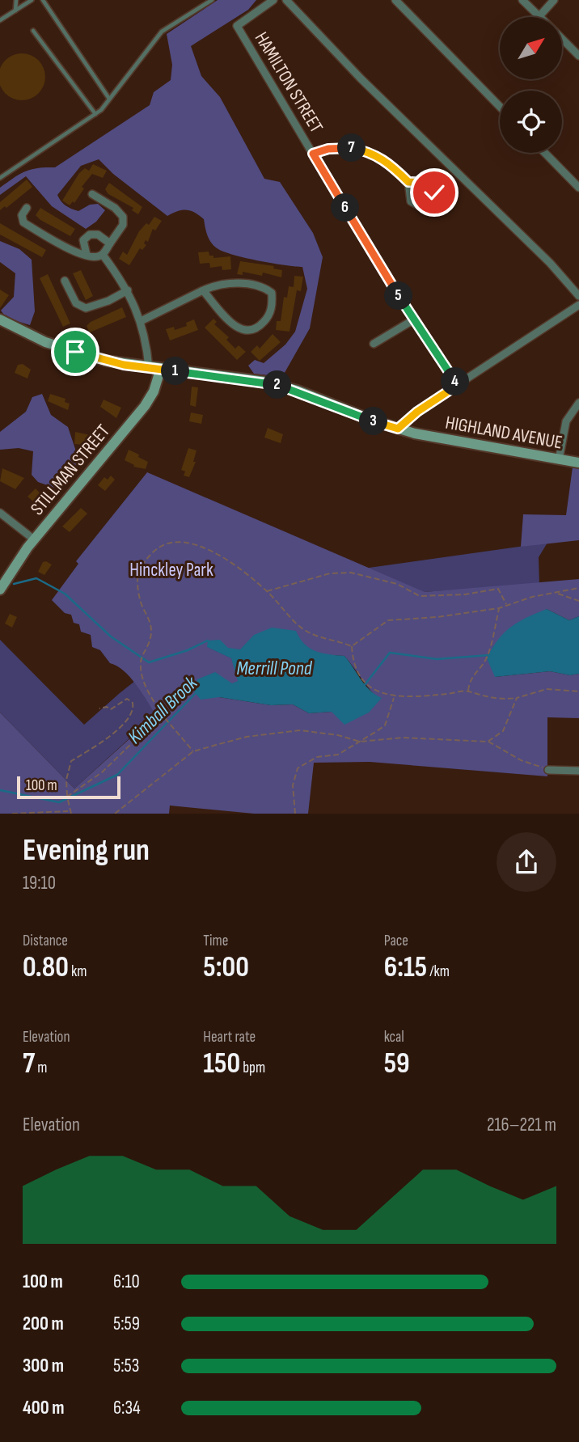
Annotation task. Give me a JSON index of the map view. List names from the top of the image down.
{
  "streets": {
    "street": ["HAMILTON STREET", "HIGHLAND AVENUE", "STILLMAN STREET"]
  },
  "crossings": [
    ["HIGHLAND AVENUE", "STILLMAN STREET"]
  ],
  "water": ["Merrill Pond", "Kimball Brook"],
  "parks": ["Hinckley Park"],
  "scale_bar": "100 m",
  "north": "top right",
  "page": {
    "pins": [
      "7",
      "6",
      "5",
      "1",
      "4",
      "2",
      "3"
    ],
    "scale": "100 m",
    "heading": ["Evening run", "19:10"],
    "stats": [
      ["Distance", "0.80 km"],
      ["Time", "5:00"],
      ["Pace", "6:15 /km"],
      ["Elevation", "7 m"],
      ["Heart rate", "150 bpm"],
      ["kcal", "59"]
    ],
    "chart": ["Elevation", "216–221 m"],
    "list": [
      {
        "name": "100 m",
        "note": "6:10"
      },
      {
        "name": "200 m",
        "note": "5:59"
      },
      {
        "name": "300 m",
        "note": "5:53"
      },
      {
        "name": "400 m",
        "note": "6:34"
      }
    ]
  }
}
